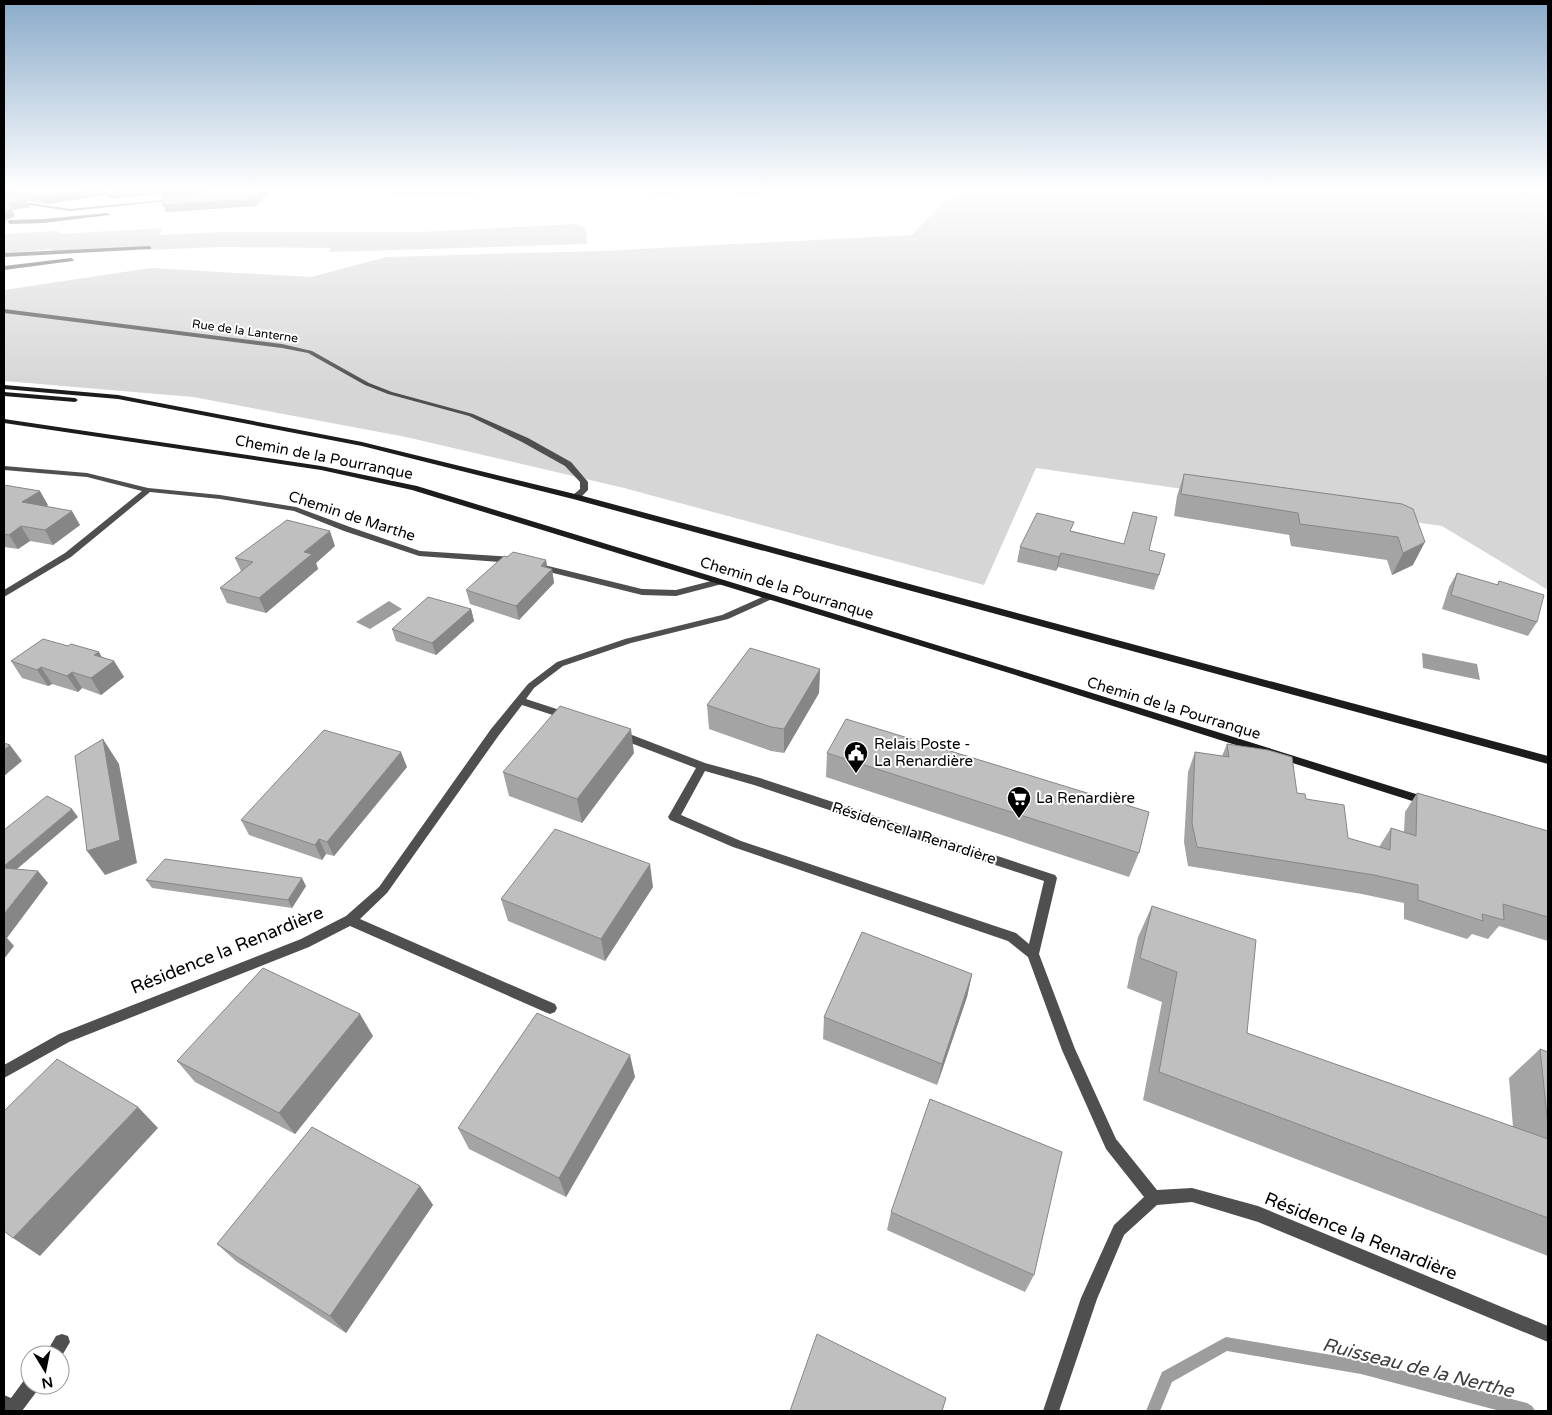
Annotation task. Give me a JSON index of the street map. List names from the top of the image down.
{
  "streets": {
    "main road": ["Chemin de la Pourranque"],
    "street": ["Rue de la Lanterne", "Chemin de Marthe", "Résidence la Renardière"]
  },
  "crossings": [
    ["Chemin de la Pourranque", "Résidence la Renardière"]
  ],
  "water": ["Ruisseau de la Nerthe"],
  "places": {
    "public building": ["Relais Poste - La Renardière"],
    "supermarket": ["La Renardière"]
  },
  "north": "bottom"
}
